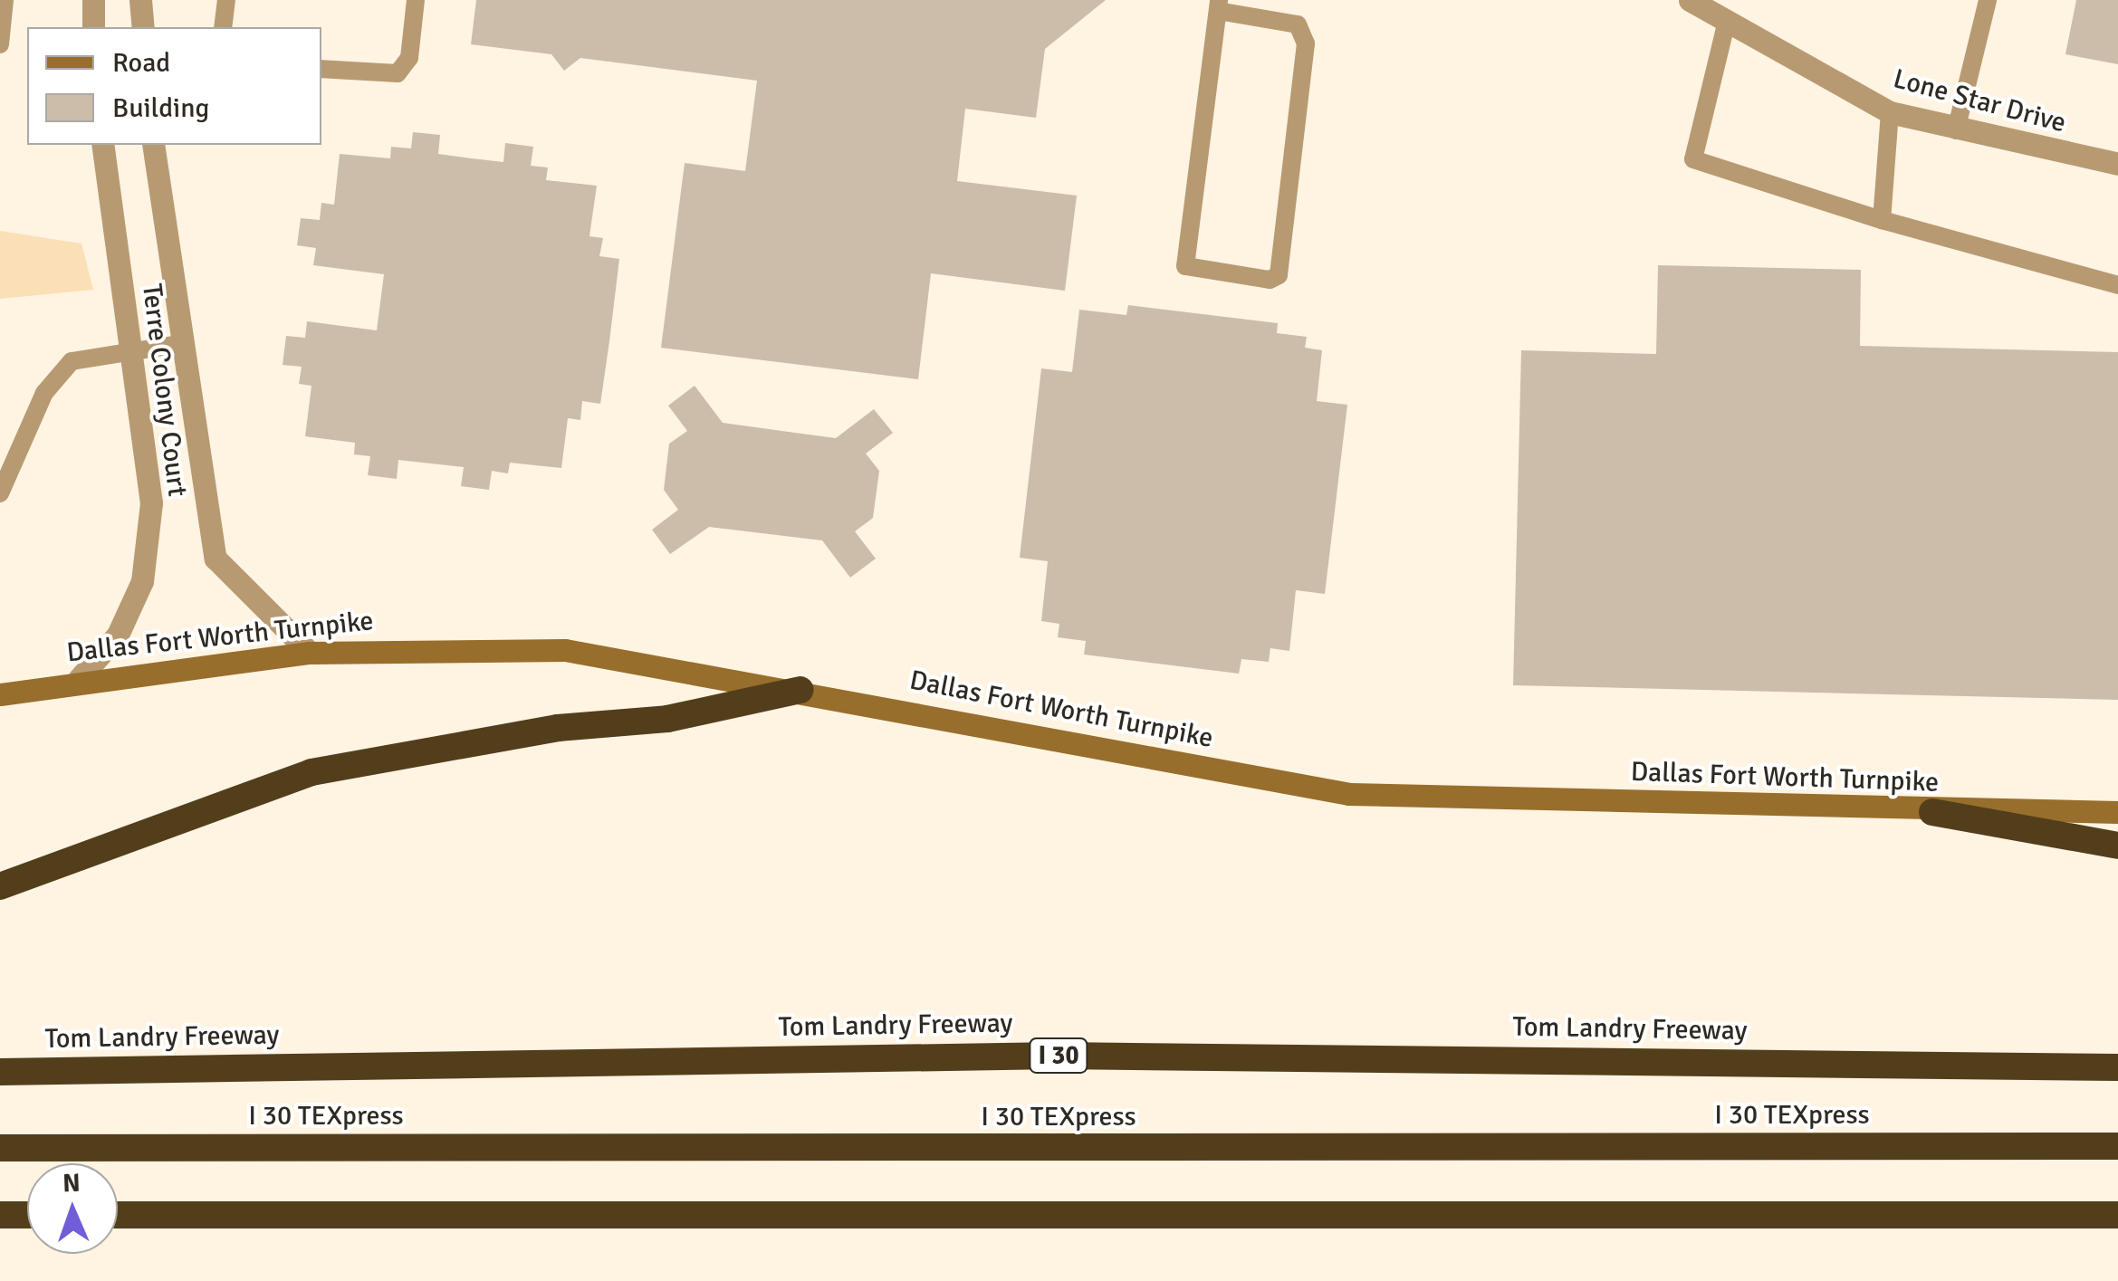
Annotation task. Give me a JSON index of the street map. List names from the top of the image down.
{
  "streets": {
    "highway": ["Tom Landry Freeway", "I 30", "I 30 TEXpress"],
    "main road": ["Dallas Fort Worth Turnpike"],
    "street": ["Lone Star Drive", "Terre Colony Court"]
  },
  "crossings": [
    ["Terre Colony Court", "Dallas Fort Worth Turnpike"]
  ],
  "legend": ["Road", "Building"],
  "north": "top"
}
